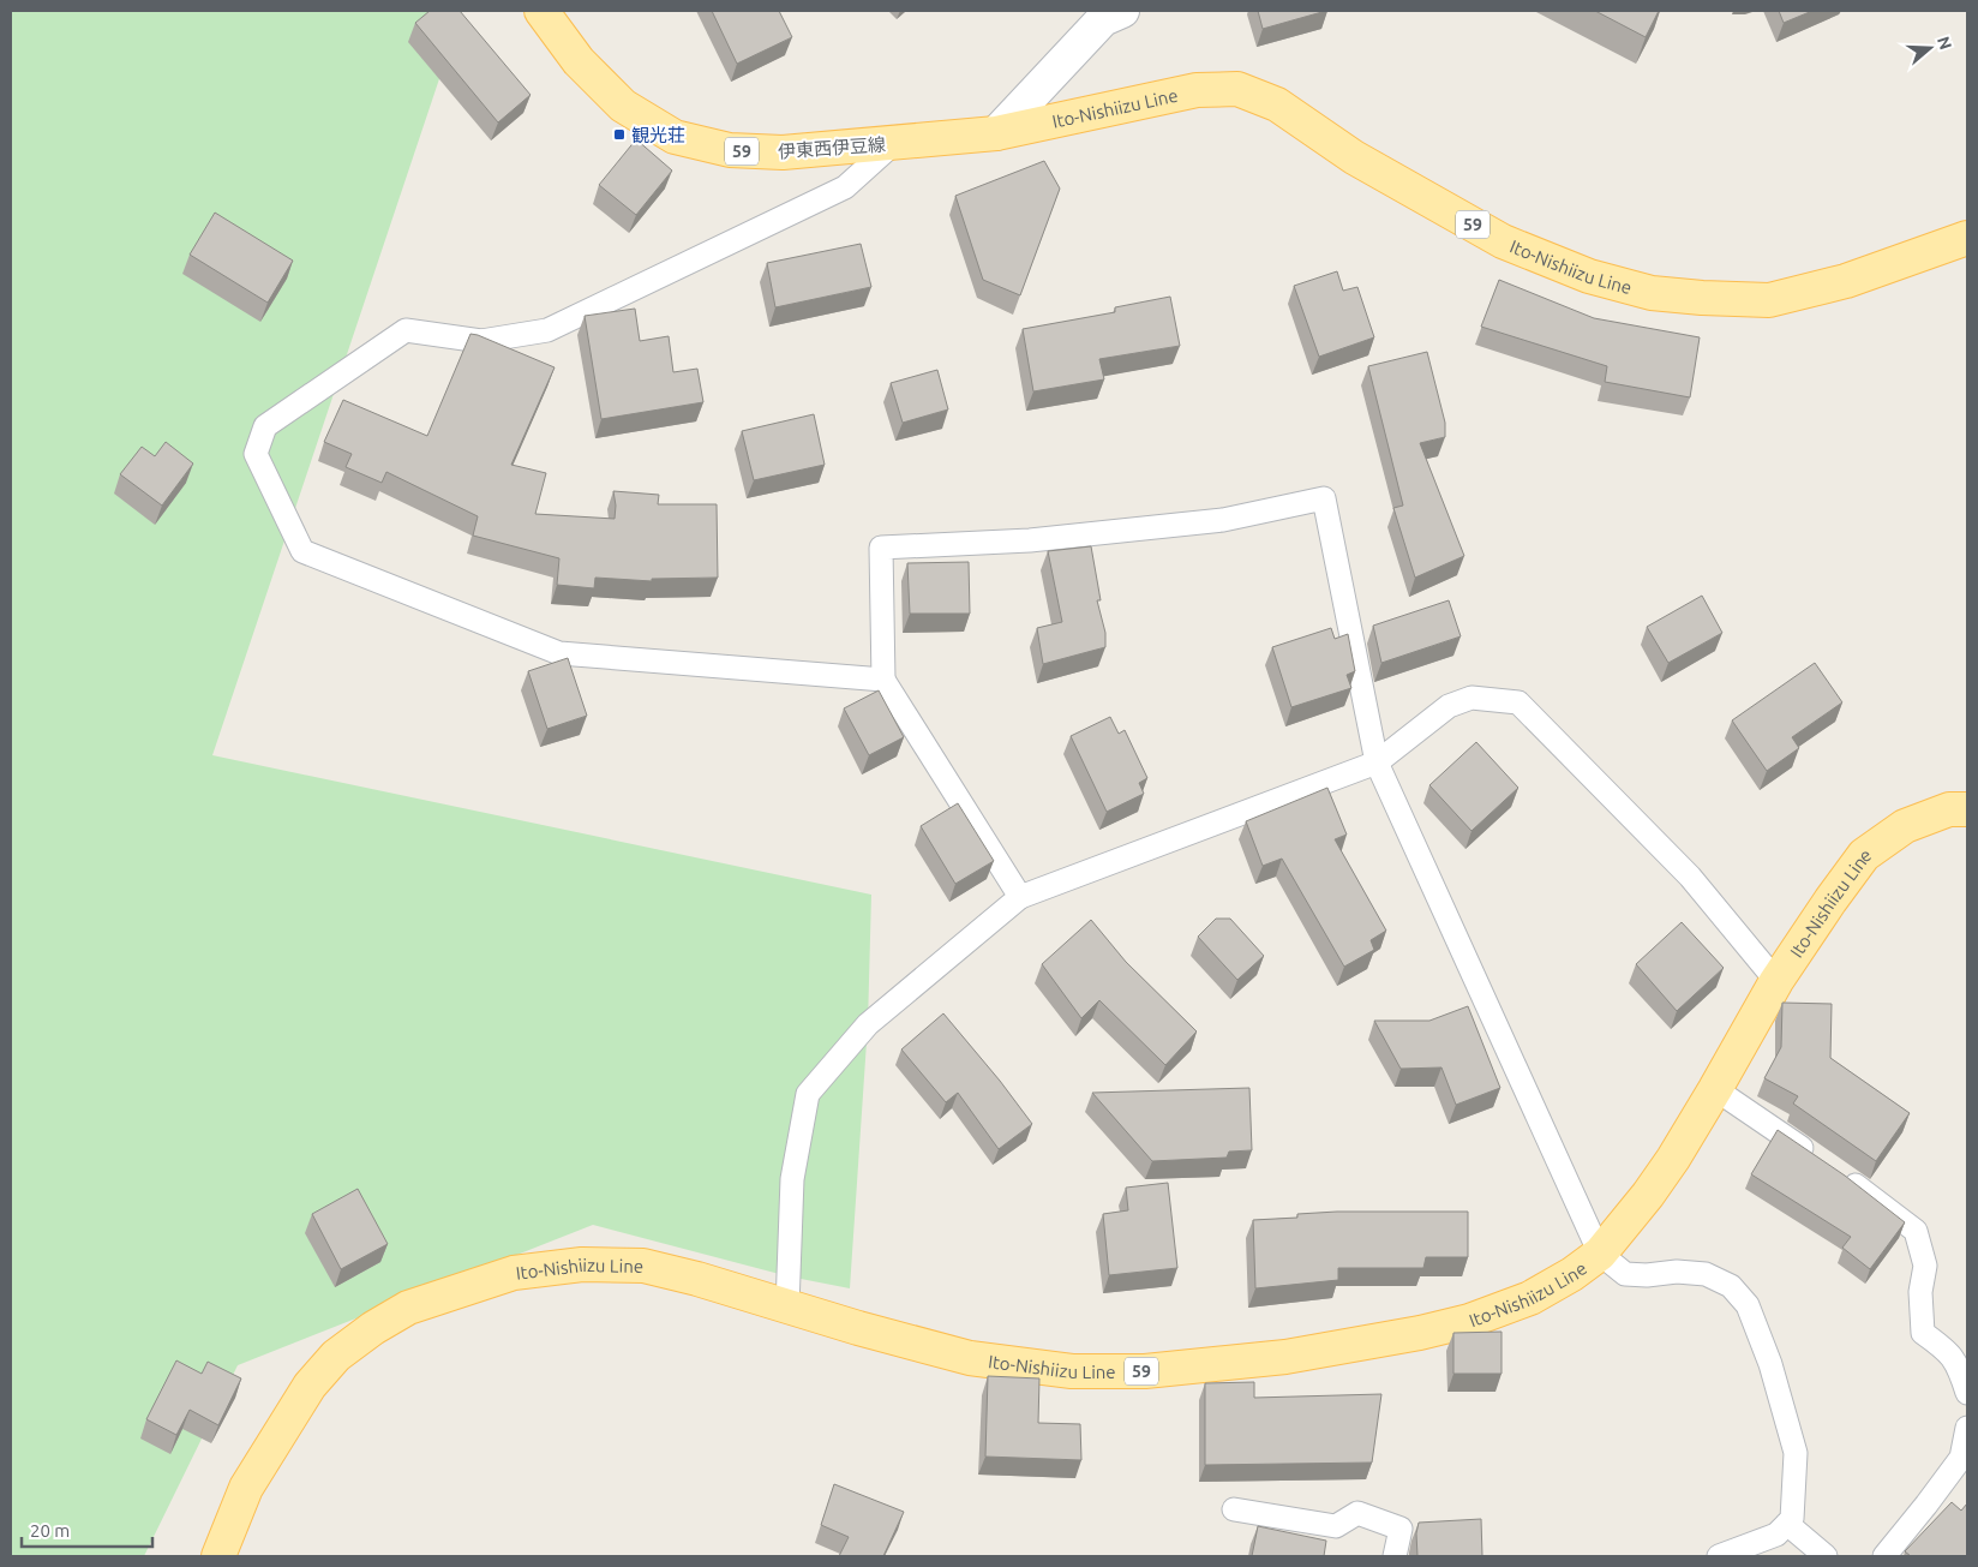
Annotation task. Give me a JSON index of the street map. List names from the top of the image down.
{
  "streets": {
    "main road": ["Ito-Nishiizu Line", "伊東西伊豆線", "59"]
  },
  "crossings": [
    ["Ito-Nishiizu Line", "伊東西伊豆線"]
  ],
  "places": {
    "transit": ["観光荘"]
  },
  "scale_bar": "20 m",
  "north": "right"
}
